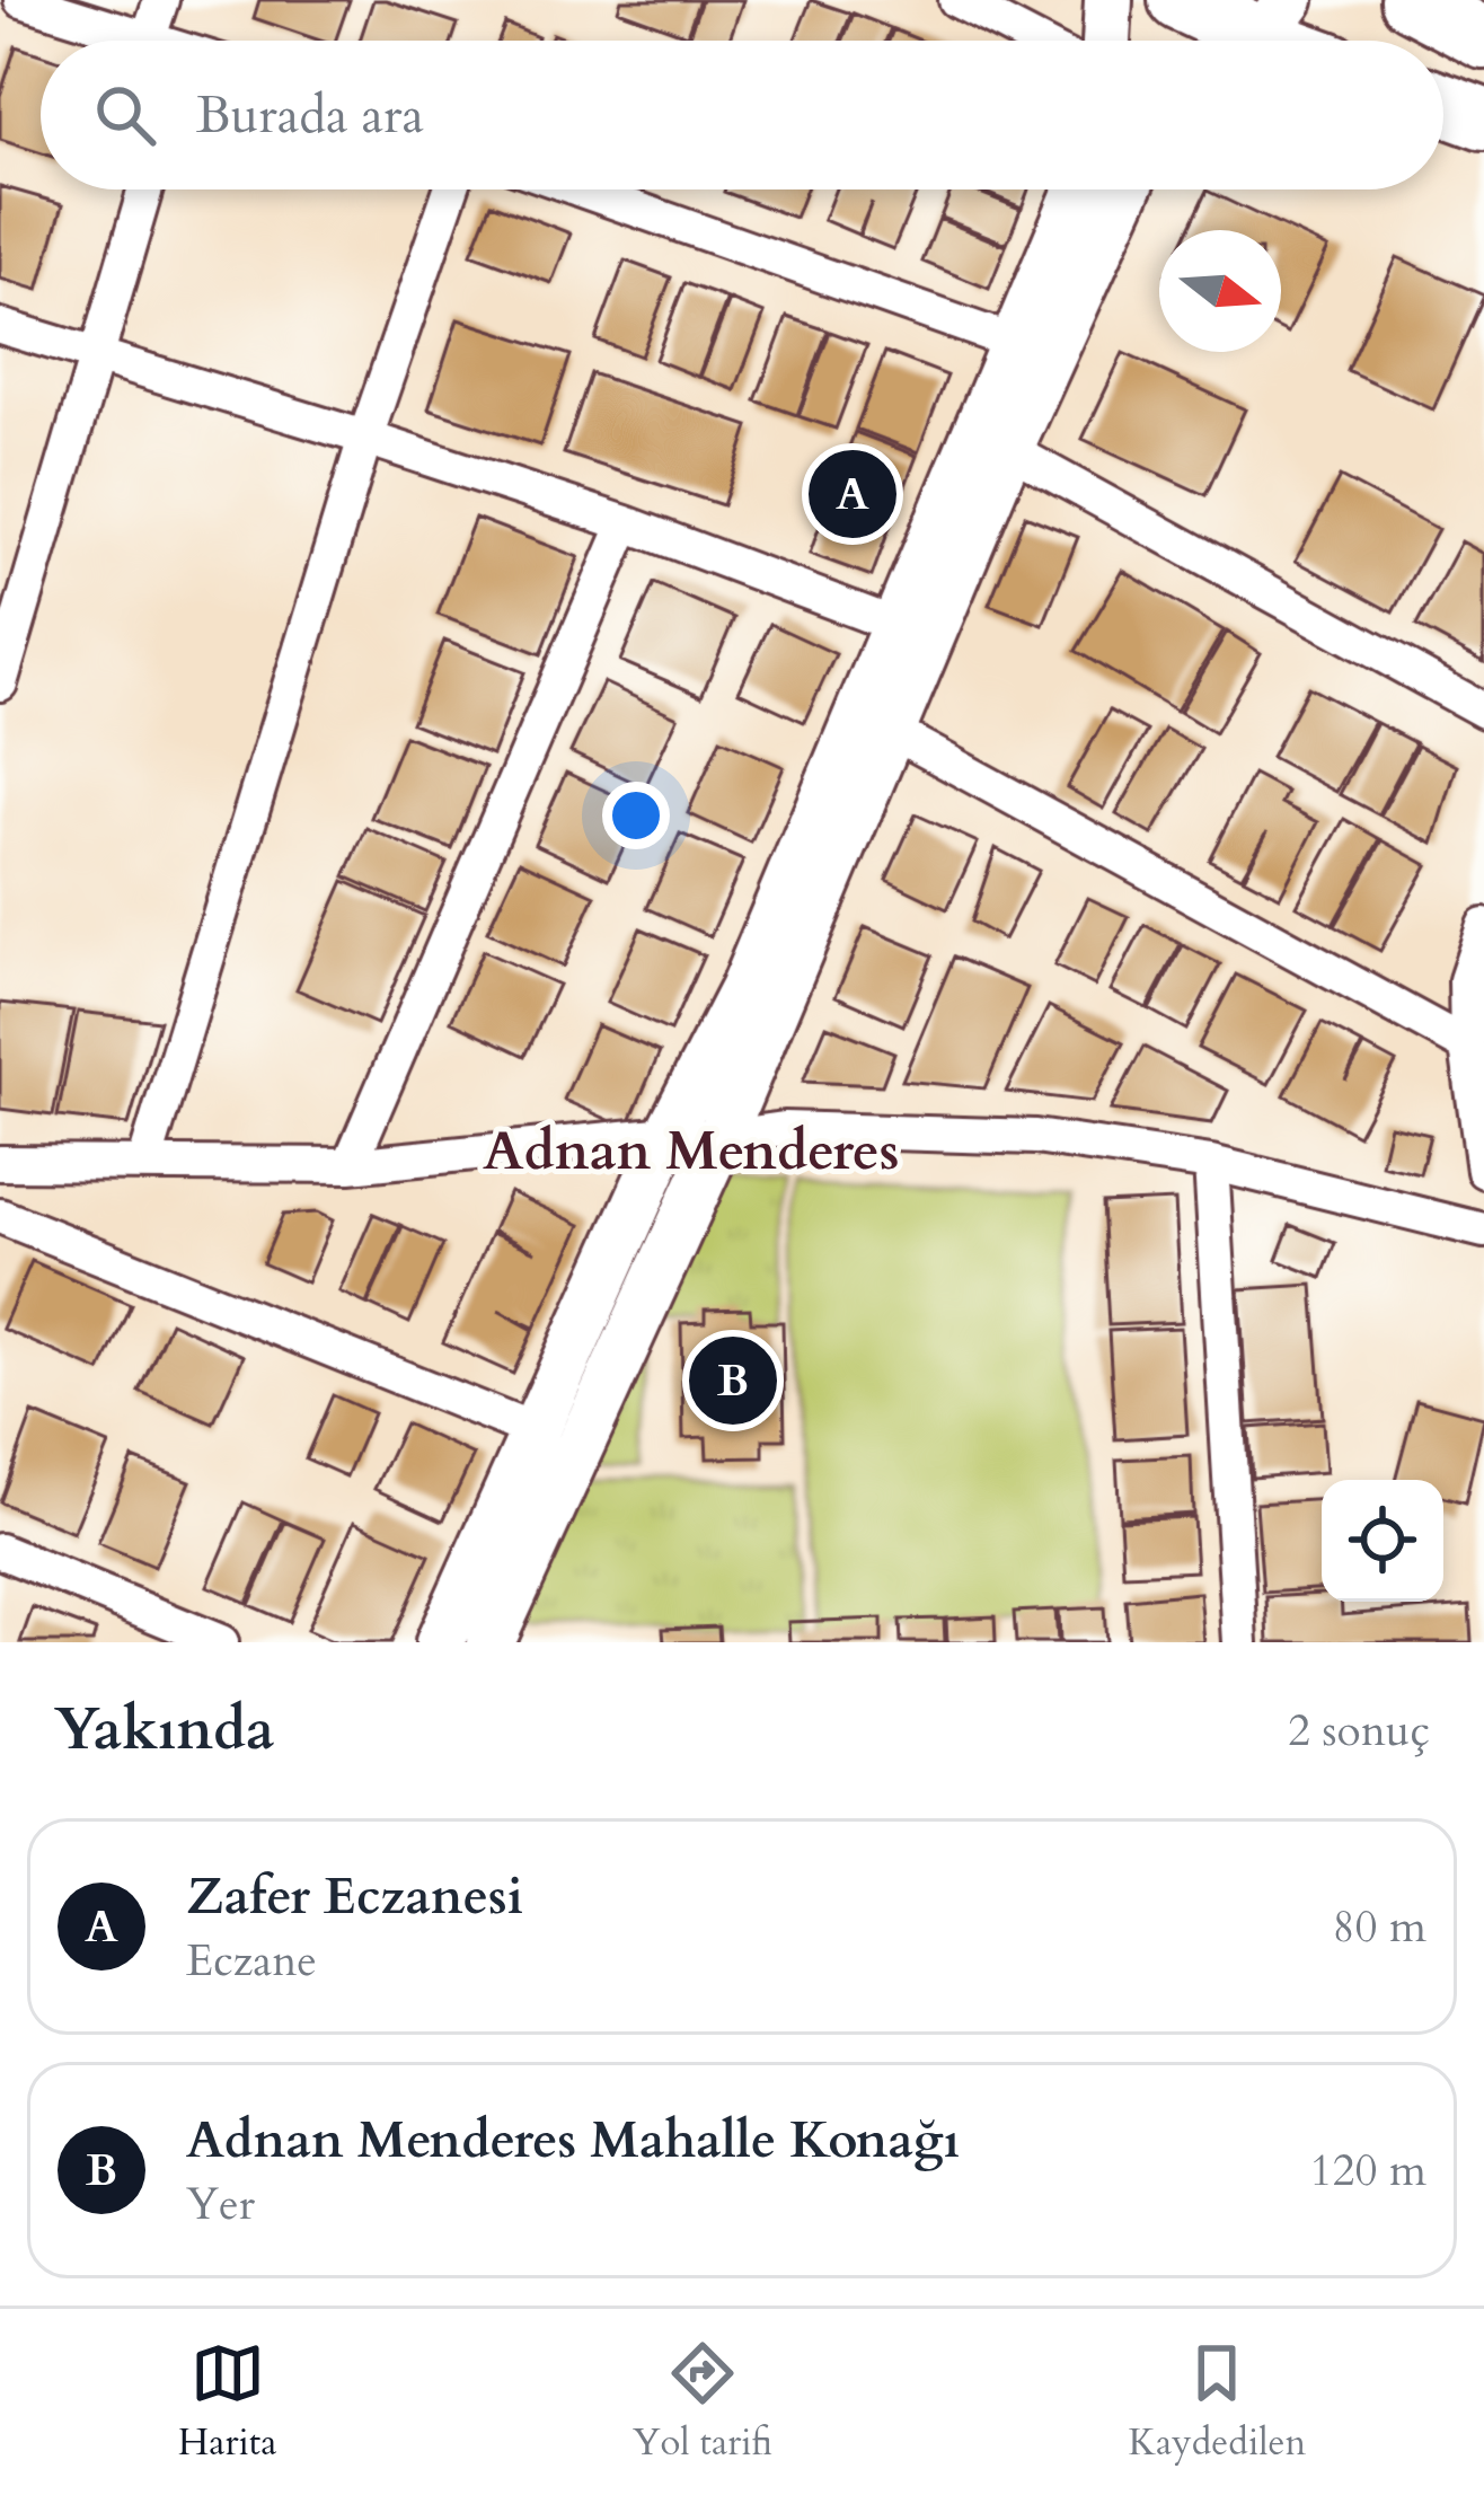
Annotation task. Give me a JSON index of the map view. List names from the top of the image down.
{
  "districts": ["Adnan Menderes"],
  "north": "right",
  "page": {
    "search": "Burada ara",
    "pins": ["A", "B"],
    "heading": ["Yakında", "2 sonuç"],
    "list": [
      {
        "mark": "A",
        "name": "Zafer Eczanesi",
        "note": "Eczane",
        "value": "80 m"
      },
      {
        "mark": "B",
        "name": "Adnan Menderes Mahalle Konağı",
        "note": "Yer",
        "value": "120 m"
      }
    ],
    "nav": ["Harita", "Yol tarifi", "Kaydedilen"]
  }
}
